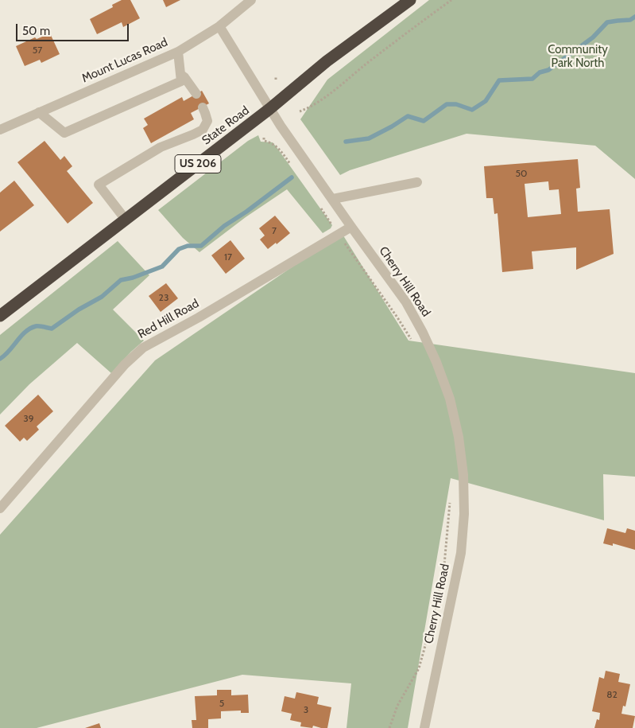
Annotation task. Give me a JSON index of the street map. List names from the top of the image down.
{
  "streets": {
    "highway": ["State Road", "US 206"],
    "street": ["Mount Lucas Road", "Cherry Hill Road", "Red Hill Road"]
  },
  "crossings": [
    ["Mount Lucas Road", "Cherry Hill Road"],
    ["State Road", "Cherry Hill Road"],
    ["Cherry Hill Road", "Red Hill Road"]
  ],
  "parks": ["Community Park North"],
  "house_numbers": [
    "57",
    "50",
    "7",
    "17",
    "23",
    "39",
    "82",
    "5",
    "3"
  ],
  "scale_bar": "50 m"
}
